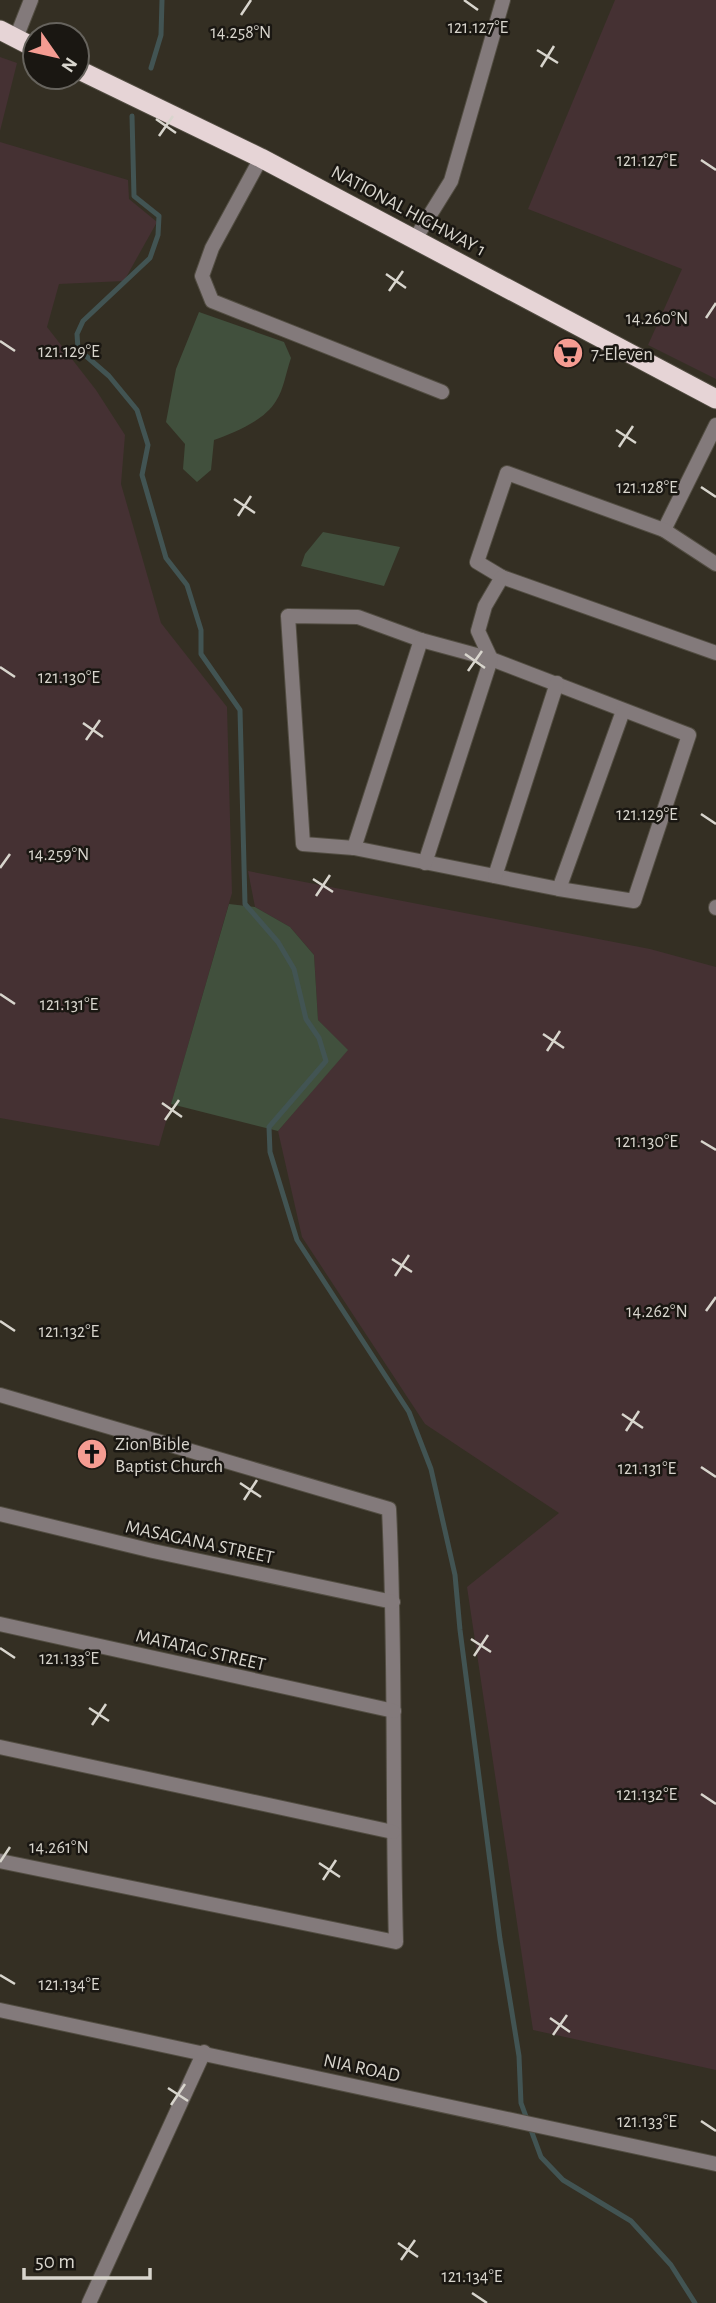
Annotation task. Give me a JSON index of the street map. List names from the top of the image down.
{
  "streets": {
    "highway": ["NATIONAL HIGHWAY 1"],
    "street": ["MASAGANA STREET", "MATATAG STREET", "NIA ROAD"]
  },
  "places": {
    "supermarket": ["7-Eleven"],
    "church": ["Zion Bible Baptist Church"]
  },
  "scale_bar": "50 m",
  "north": "bottom right",
  "coordinates": [
    "121.127°E",
    "14.258°N",
    "14.260°N",
    "121.129°E",
    "121.128°E",
    "121.130°E",
    "14.259°N",
    "121.131°E",
    "14.262°N",
    "121.132°E",
    "121.133°E",
    "14.261°N",
    "121.134°E"
  ]
}
